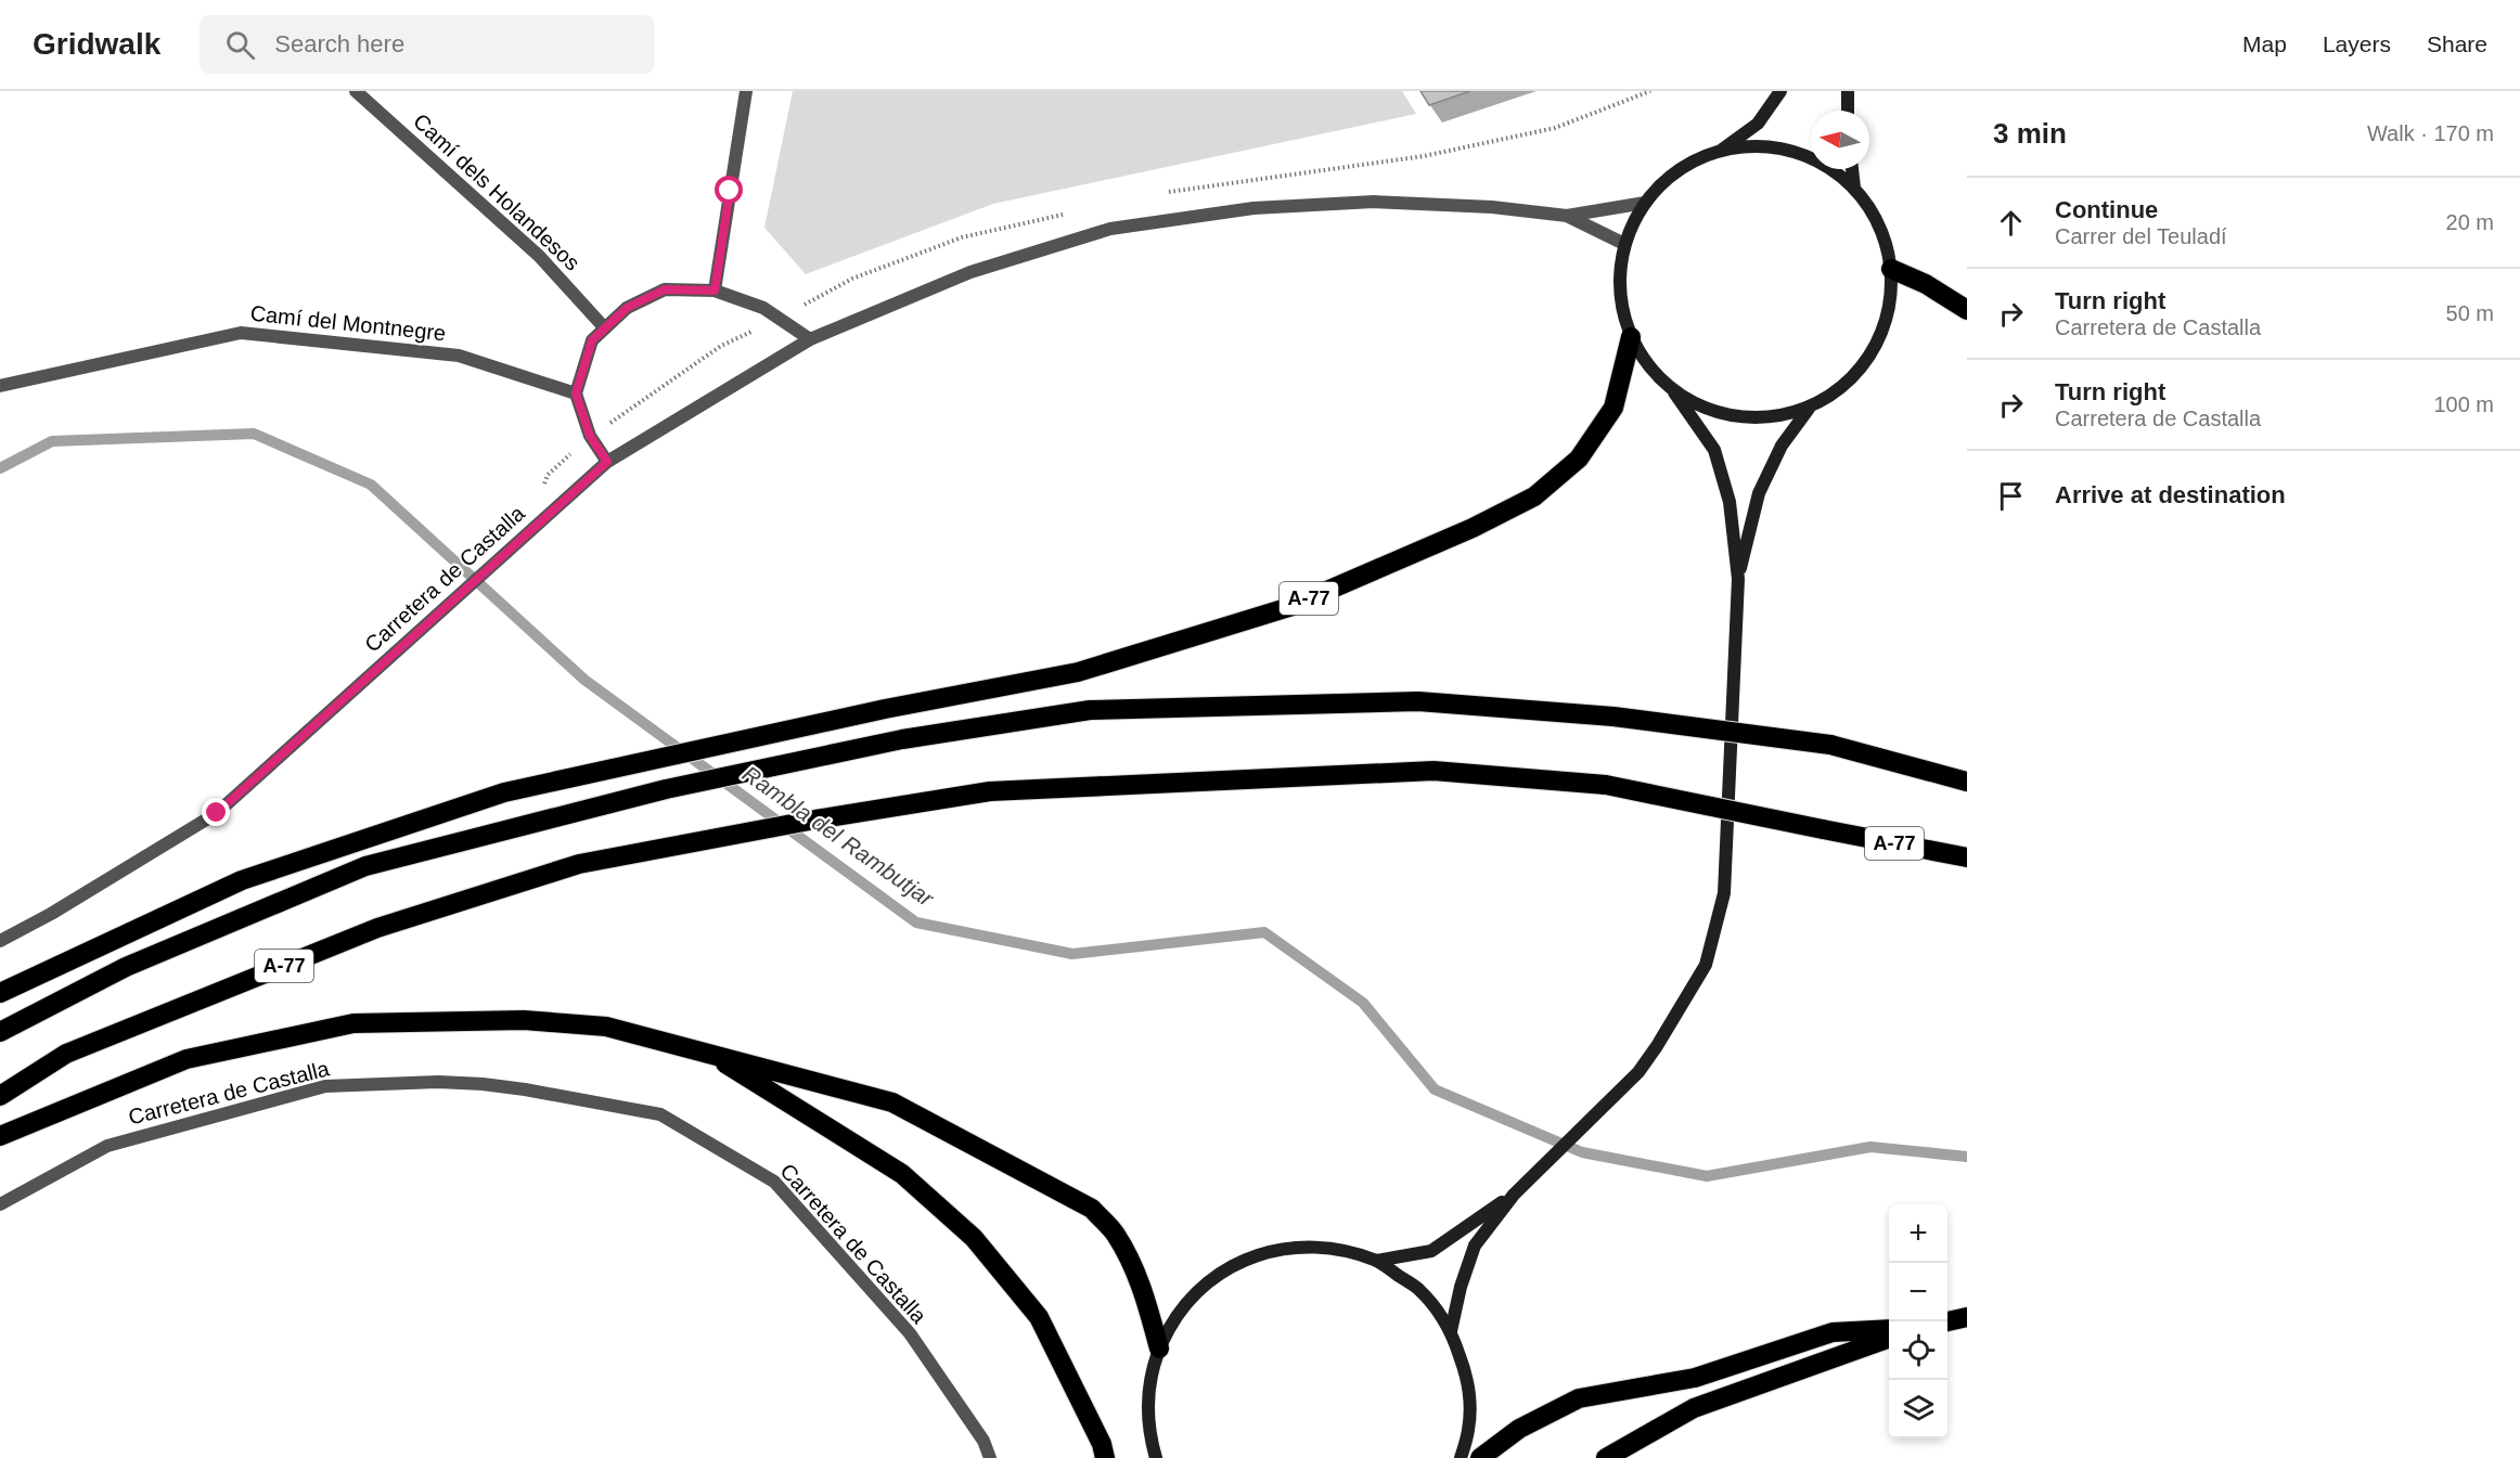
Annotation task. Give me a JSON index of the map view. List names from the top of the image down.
{
  "streets": {
    "highway": ["A-77"],
    "street": ["Camí dels Holandesos", "Camí del Montnegre", "Carretera de Castalla"]
  },
  "water": ["Rambla del Rambutjar"],
  "north": "left",
  "page": {
    "header": "Gridwalk",
    "search": "Search here",
    "nav": ["Map", "Layers", "Share"],
    "heading": ["3 min", "Walk · 170 m"],
    "list": [
      ["Continue", "Carrer del Teuladí", "20 m"],
      ["Turn right", "Carretera de Castalla", "50 m"],
      ["Turn right", "Carretera de Castalla", "100 m"],
      "Arrive at destination"
    ],
    "map_buttons": ["+", "−"]
  }
}
